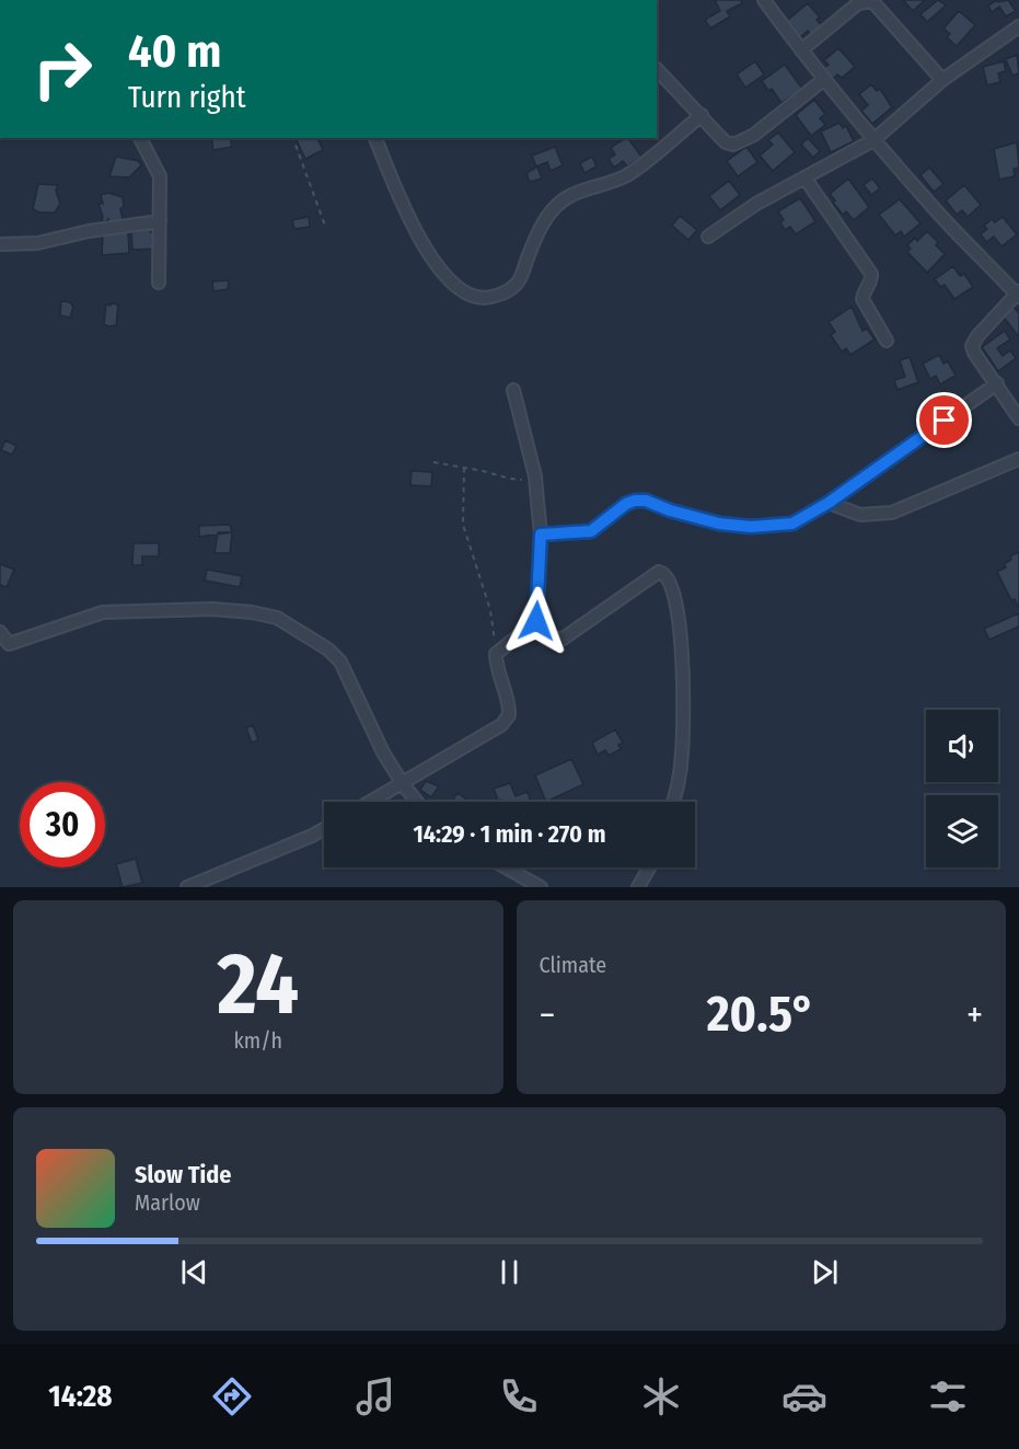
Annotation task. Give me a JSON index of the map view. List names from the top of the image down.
{
  "page": {
    "turn": ["40 m", "Turn right"],
    "limit": "30",
    "trip": "14:29 · 1 min · 270 m",
    "tile": [
      ["24", "km/h"],
      "Climate"
    ],
    "heat": ["−", "20.5°", "+"],
    "song": ["Slow Tide", "Marlow"],
    "tabs": "14:28"
  }
}
